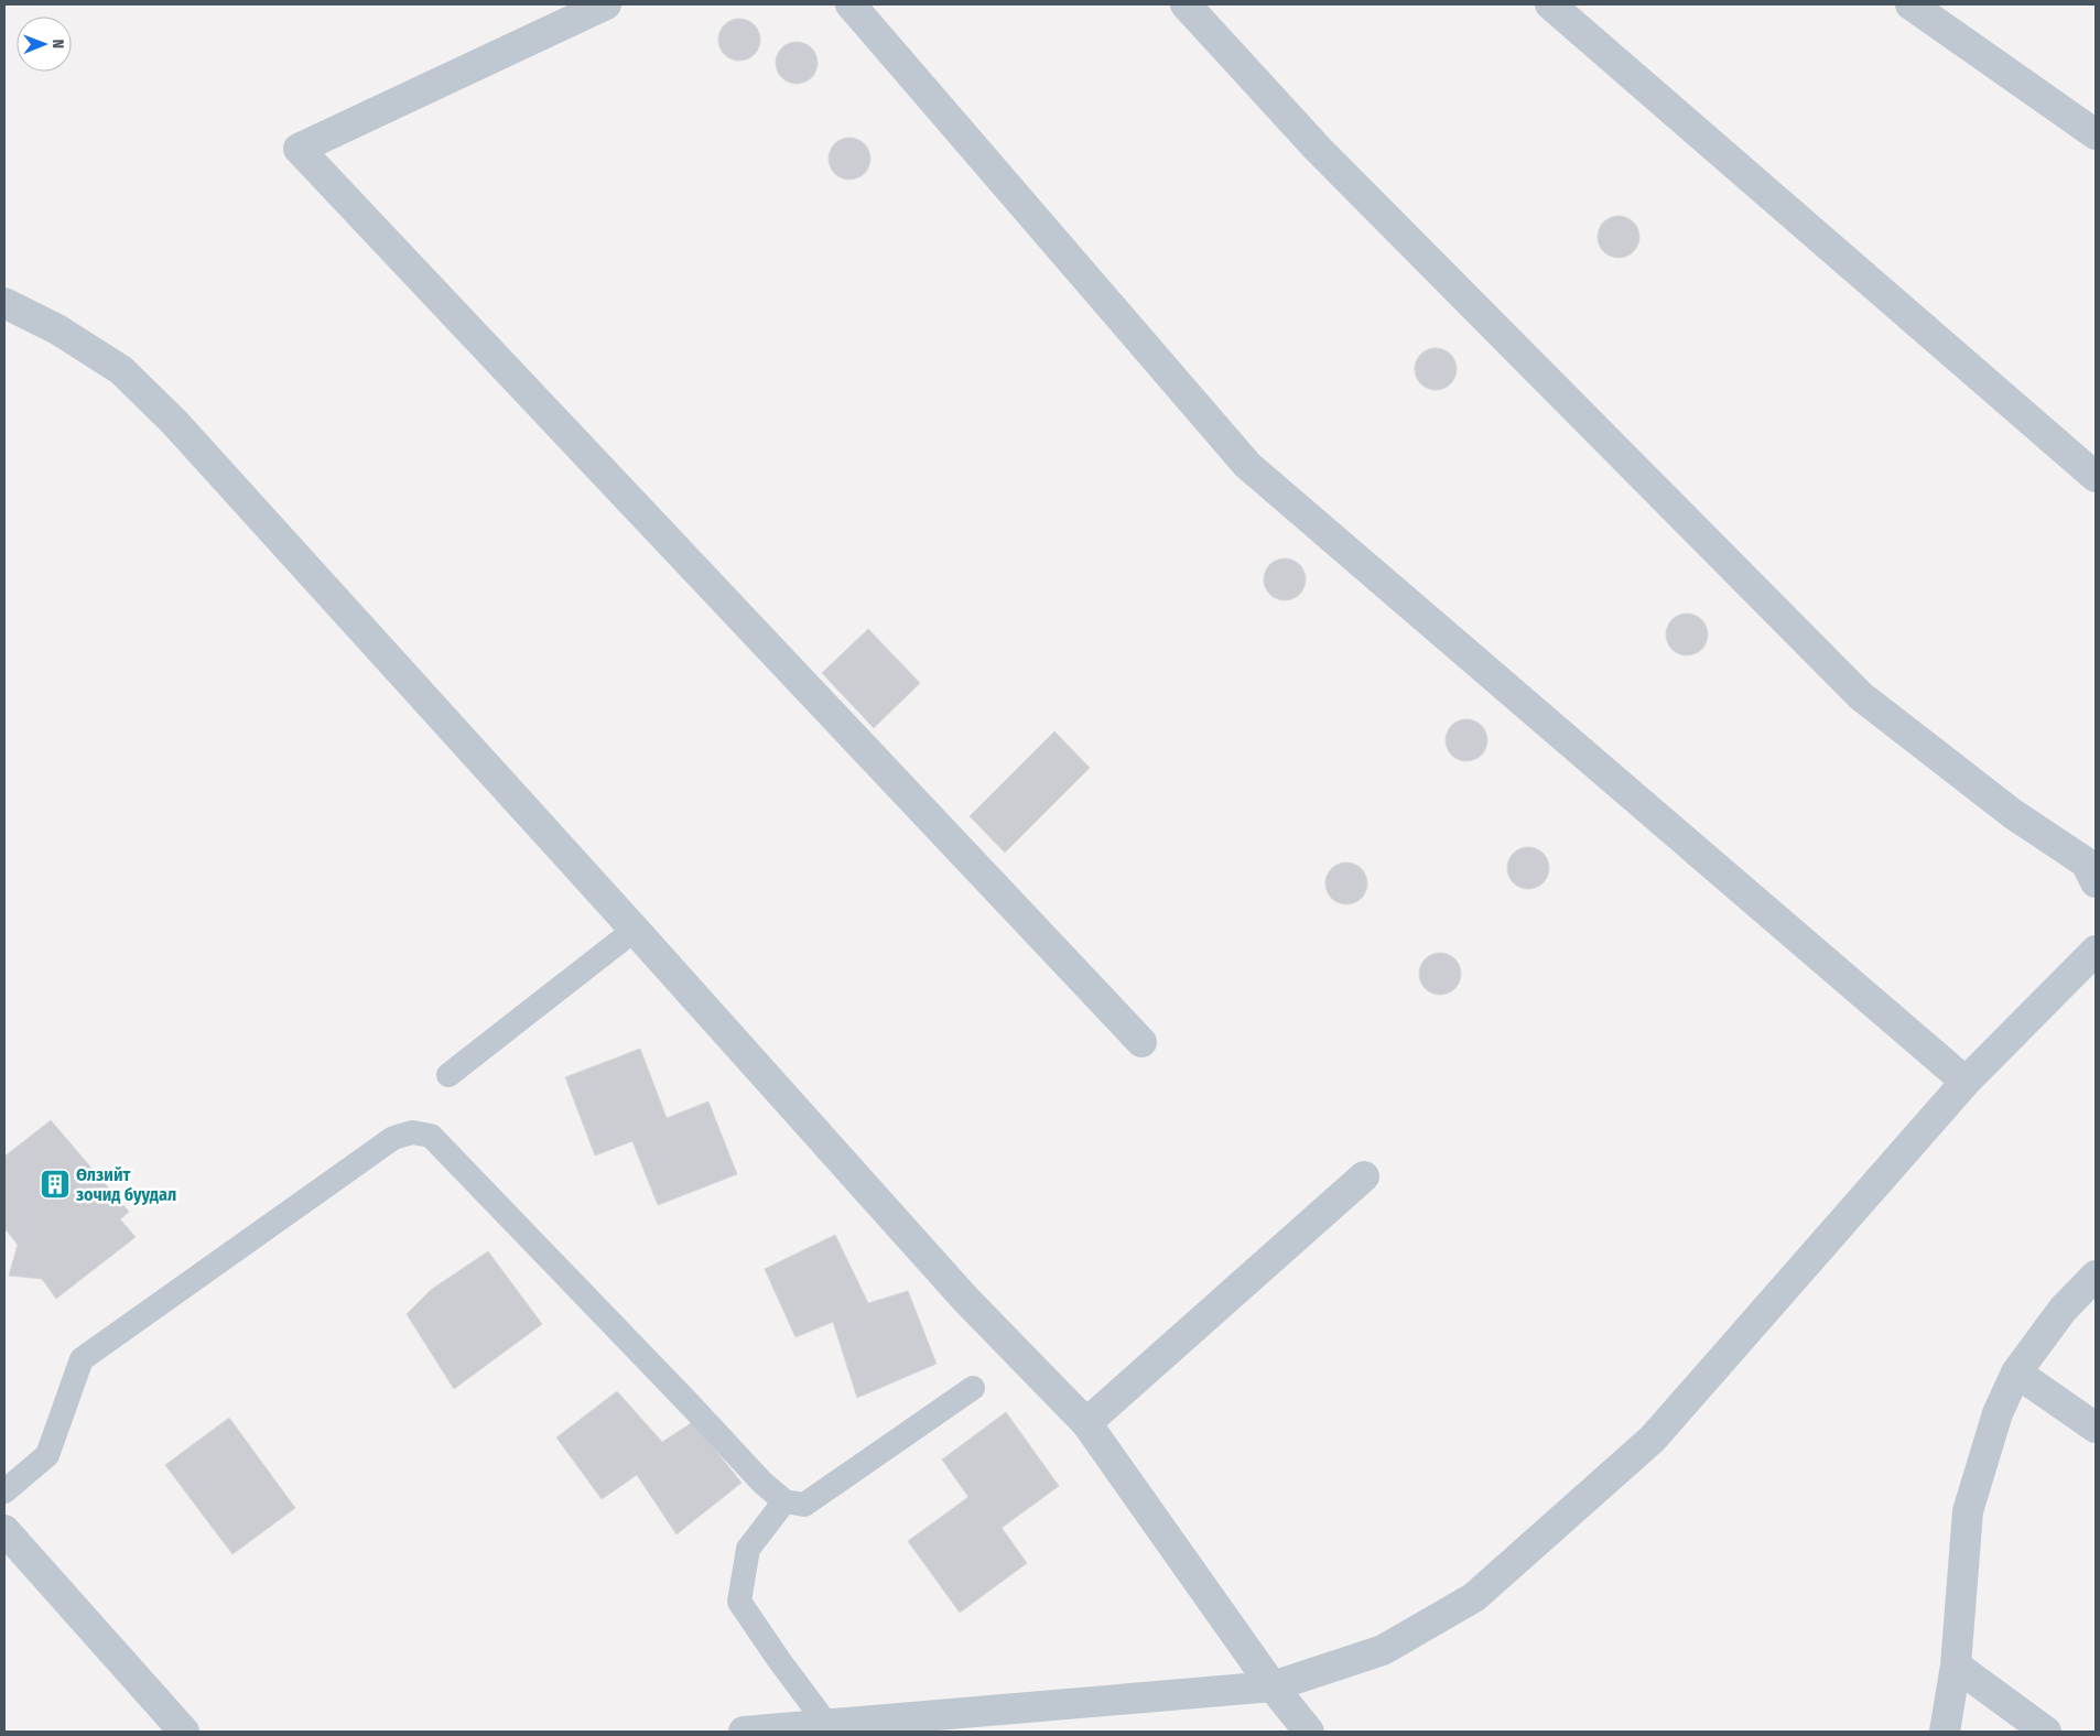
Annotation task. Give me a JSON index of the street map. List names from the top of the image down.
{
  "places": {
    "building": ["Өлзийт зочид буудал"]
  },
  "north": "right"
}
